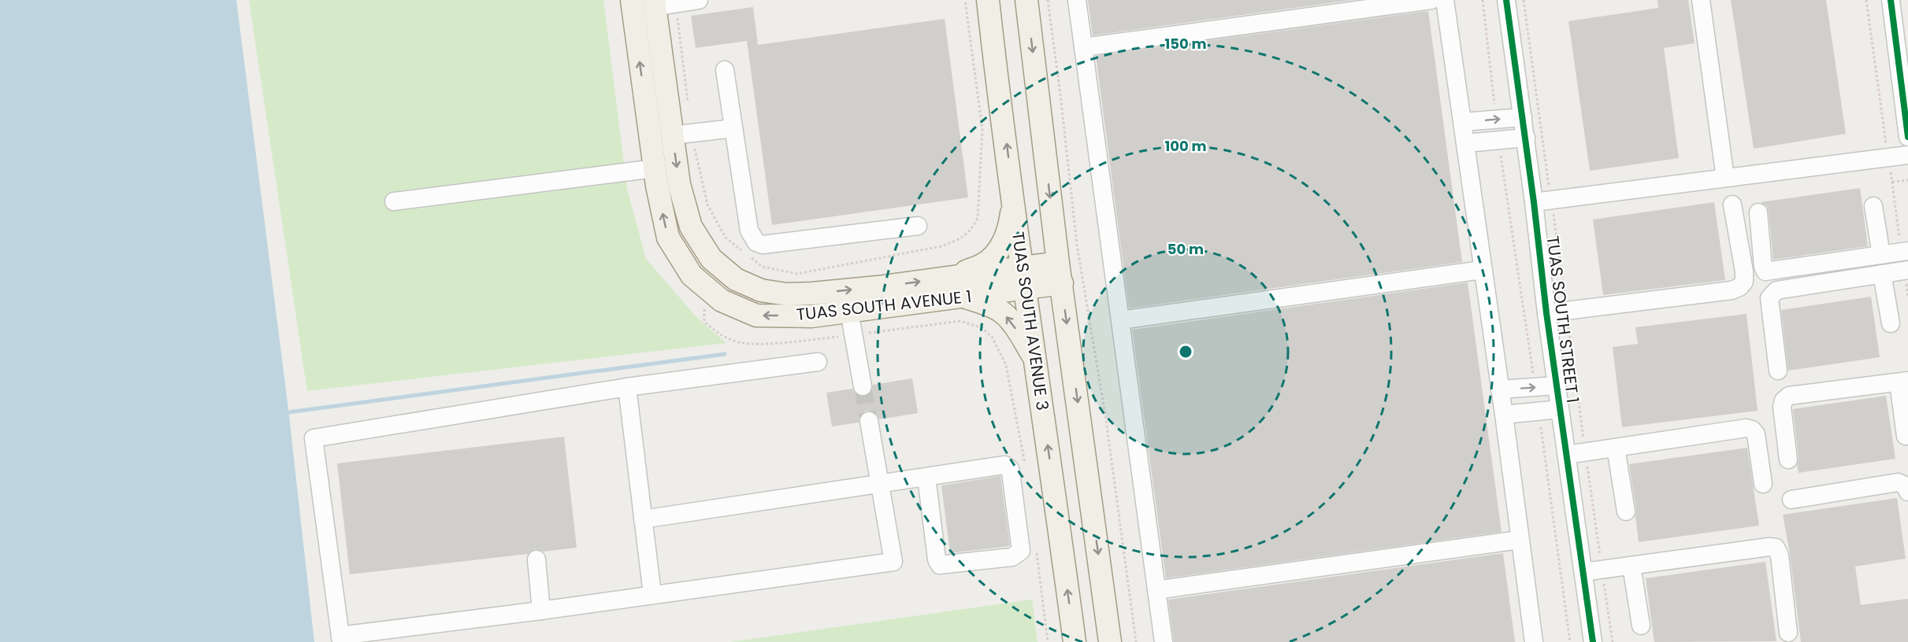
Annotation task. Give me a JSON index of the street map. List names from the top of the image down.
{
  "streets": {
    "main road": ["TUAS SOUTH AVENUE 1", "TUAS SOUTH AVENUE 3"],
    "street": ["TUAS SOUTH STREET 1"]
  },
  "crossings": [
    ["TUAS SOUTH AVENUE 1", "TUAS SOUTH AVENUE 3"]
  ],
  "rings": ["150 m", "100 m", "50 m"]
}
